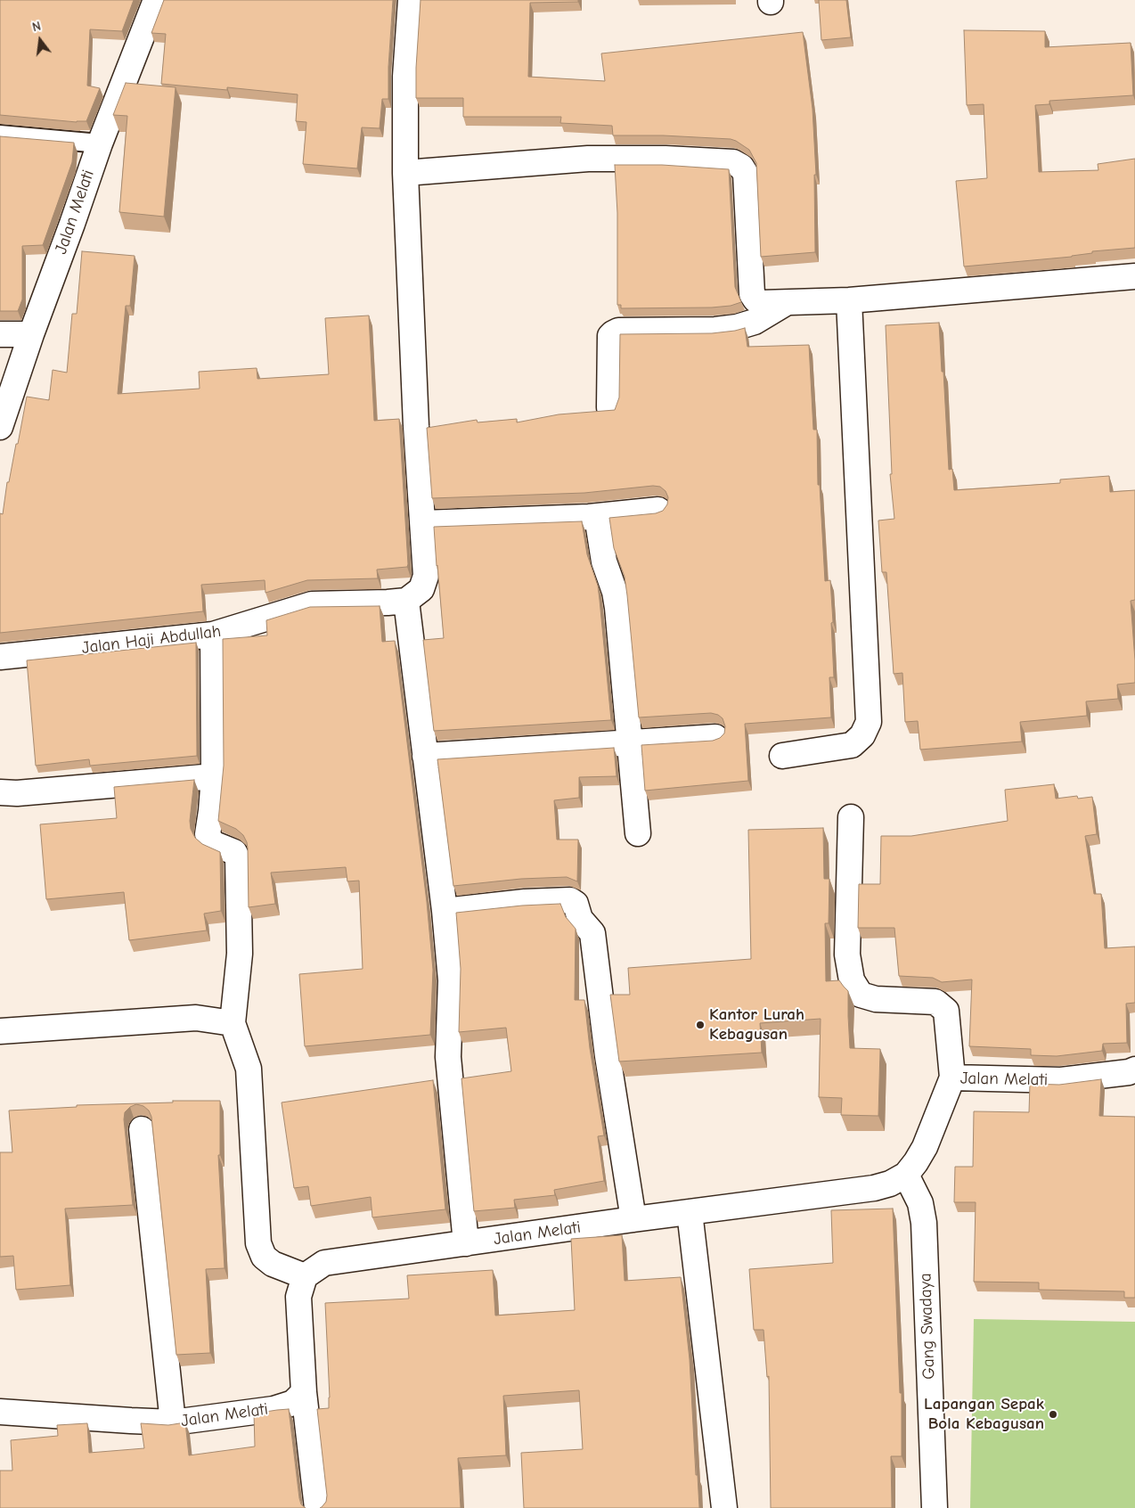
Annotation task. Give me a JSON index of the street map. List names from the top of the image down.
{
  "streets": {
    "street": ["Jalan Melati", "Jalan Haji Abdullah", "Gang Swadaya"]
  },
  "crossings": [
    ["Jalan Melati", "Gang Swadaya"]
  ],
  "places": ["Kantor Lurah Kebagusan", "Lapangan Sepak Bola Kebagusan"],
  "north": "top"
}
